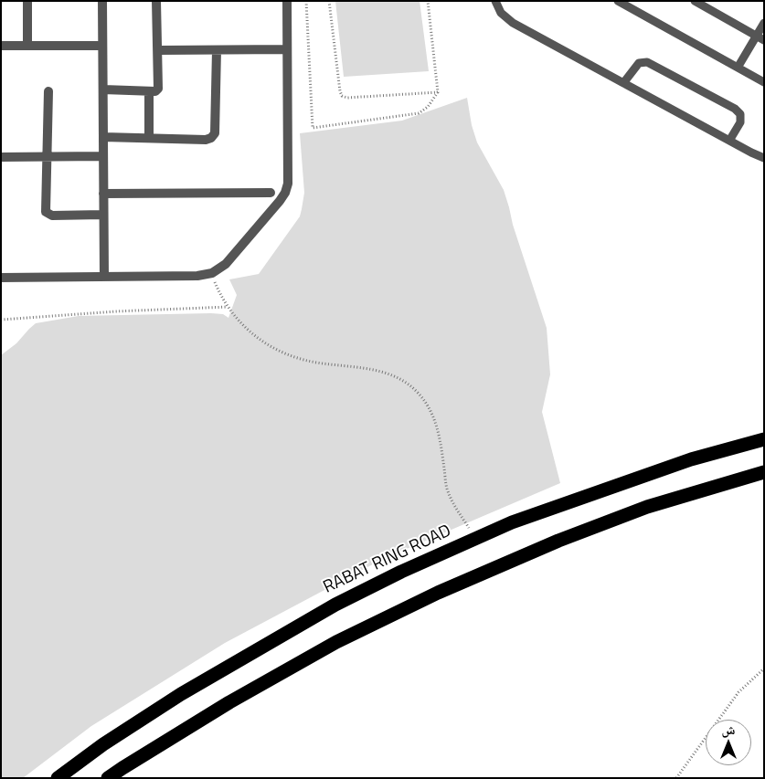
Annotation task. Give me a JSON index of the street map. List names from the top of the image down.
{
  "streets": {
    "highway": ["RABAT RING ROAD"]
  },
  "north": "top"
}
